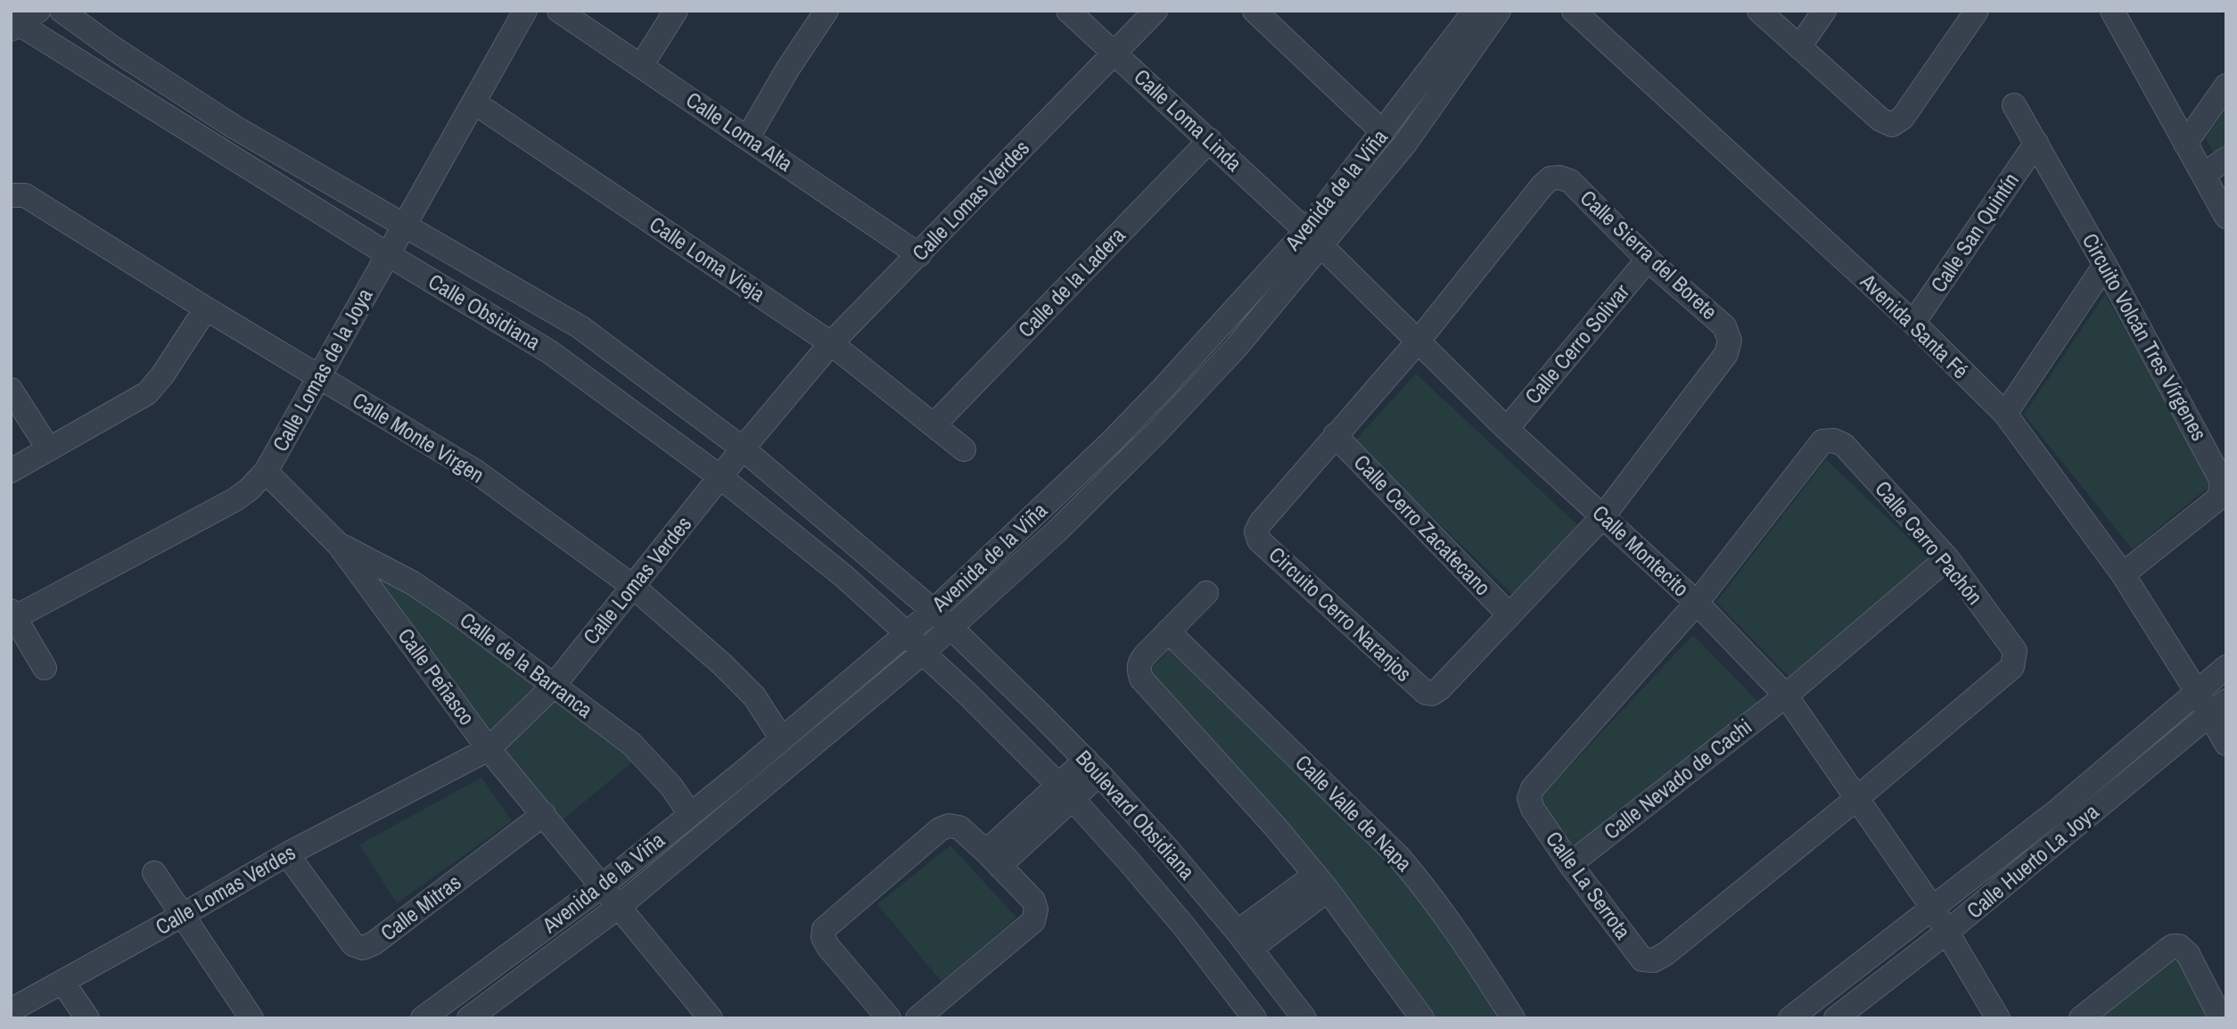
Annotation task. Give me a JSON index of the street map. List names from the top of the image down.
{
  "streets": {
    "street": [
      "Calle Loma Linda",
      "Calle Loma Alta",
      "Avenida de la Viña",
      "Calle Lomas Verdes",
      "Calle San Quintín",
      "Calle Sierra del Borete",
      "Calle Loma Vieja",
      "Calle de la Ladera",
      "Calle Obsidiana",
      "Avenida Santa Fé",
      "Circuito Volcán Tres Vírgenes",
      "Calle Cerro Solivar",
      "Calle Lomas de la Joya",
      "Calle Monte Virgen",
      "Calle Cerro Zacatecano",
      "Calle Cerro Pachón",
      "Calle Montecito",
      "Circuito Cerro Naranjos",
      "Calle de la Barranca",
      "Calle Peñasco",
      "Calle Nevado de Cachi",
      "Calle Valle de Napa",
      "Boulevard Obsidiana",
      "Calle Huerto La Joya",
      "Calle La Serrota",
      "Calle Mitras"
    ]
  },
  "crossings": [
    ["Calle Loma Linda", "Avenida de la Viña"],
    ["Calle Loma Linda", "Calle Lomas Verdes"],
    ["Calle Loma Linda", "Calle de la Ladera"],
    ["Calle Loma Linda", "Calle Montecito"],
    ["Calle Loma Alta", "Calle Lomas Verdes"],
    ["Avenida de la Viña", "Calle Obsidiana"],
    ["Avenida de la Viña", "Calle Monte Virgen"],
    ["Avenida de la Viña", "Calle Montecito"],
    ["Avenida de la Viña", "Calle de la Barranca"],
    ["Avenida de la Viña", "Calle Peñasco"],
    ["Avenida de la Viña", "Boulevard Obsidiana"],
    ["Calle Lomas Verdes", "Calle Loma Vieja"],
    ["Calle Lomas Verdes", "Calle Obsidiana"],
    ["Calle Lomas Verdes", "Calle Monte Virgen"],
    ["Calle Lomas Verdes", "Calle de la Barranca"],
    ["Calle Lomas Verdes", "Calle Peñasco"],
    ["Calle Lomas Verdes", "Calle Mitras"],
    ["Calle San Quintín", "Avenida Santa Fé"],
    ["Calle San Quintín", "Circuito Volcán Tres Vírgenes"],
    ["Calle Sierra del Borete", "Calle Cerro Solivar"],
    ["Calle Sierra del Borete", "Calle Montecito"],
    ["Calle Sierra del Borete", "Circuito Cerro Naranjos"],
    ["Calle Loma Vieja", "Calle de la Ladera"],
    ["Calle Loma Vieja", "Calle Lomas de la Joya"],
    ["Calle Obsidiana", "Calle Lomas de la Joya"],
    ["Calle Obsidiana", "Boulevard Obsidiana"],
    ["Avenida Santa Fé", "Circuito Volcán Tres Vírgenes"],
    ["Avenida Santa Fé", "Calle Huerto La Joya"],
    ["Calle Cerro Solivar", "Calle Montecito"],
    ["Calle Lomas de la Joya", "Calle Monte Virgen"],
    ["Calle Lomas de la Joya", "Calle Peñasco"],
    ["Calle Cerro Zacatecano", "Circuito Cerro Naranjos"],
    ["Calle Cerro Pachón", "Calle Montecito"],
    ["Calle Cerro Pachón", "Calle Nevado de Cachi"],
    ["Calle Cerro Pachón", "Calle La Serrota"],
    ["Calle Montecito", "Circuito Cerro Naranjos"],
    ["Calle Montecito", "Calle Nevado de Cachi"],
    ["Calle Montecito", "Calle Huerto La Joya"],
    ["Calle Montecito", "Calle La Serrota"],
    ["Calle de la Barranca", "Calle Peñasco"],
    ["Calle Peñasco", "Calle Mitras"],
    ["Calle Nevado de Cachi", "Calle La Serrota"]
  ]
}
